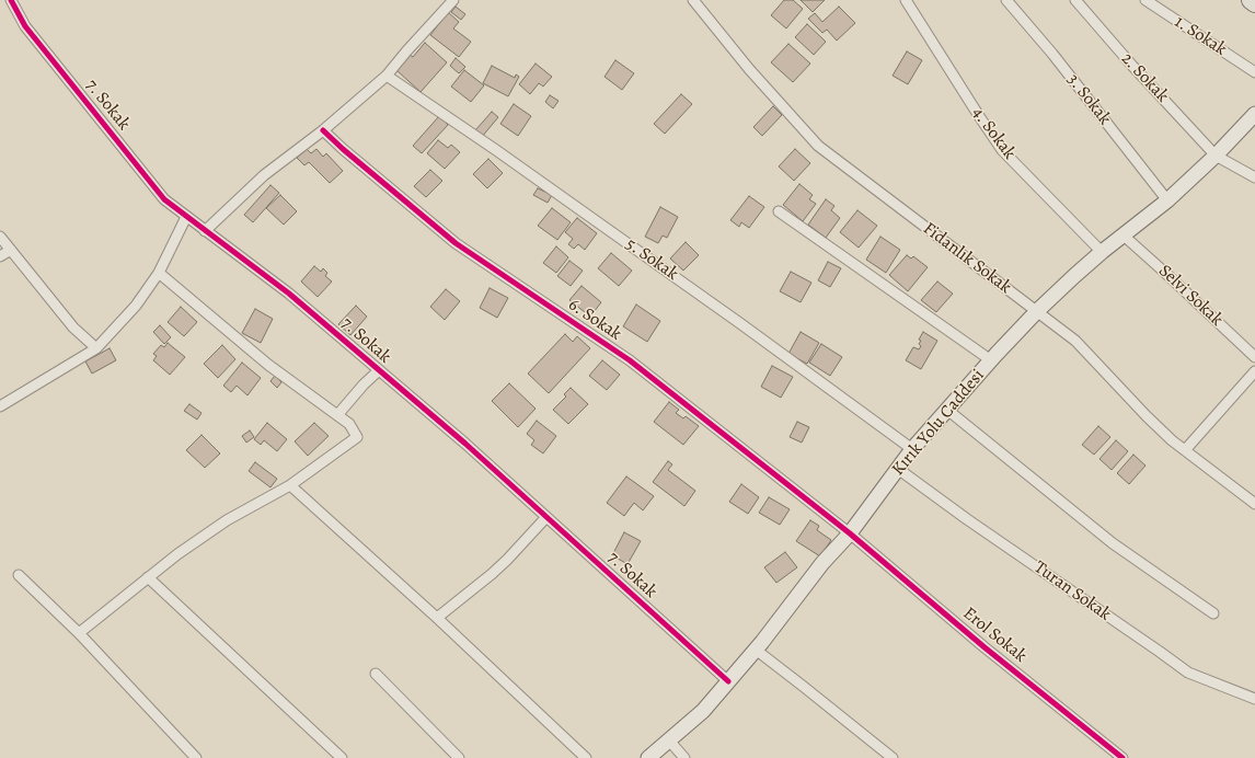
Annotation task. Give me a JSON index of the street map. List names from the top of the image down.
{
  "streets": {
    "street": [
      "1. Sokak",
      "2. Sokak",
      "3. Sokak",
      "7. Sokak",
      "4. Sokak",
      "Fidanlık Sokak",
      "5. Sokak",
      "Selvi Sokak",
      "6. Sokak",
      "Kırık Yolu Caddesi",
      "Turan Sokak",
      "Erol Sokak"
    ]
  },
  "crossings": [
    ["2. Sokak", "Kırık Yolu Caddesi"],
    ["3. Sokak", "Kırık Yolu Caddesi"],
    ["7. Sokak", "Kırık Yolu Caddesi"],
    ["4. Sokak", "Kırık Yolu Caddesi"],
    ["Fidanlık Sokak", "Kırık Yolu Caddesi"],
    ["5. Sokak", "Kırık Yolu Caddesi"],
    ["Selvi Sokak", "Kırık Yolu Caddesi"],
    ["6. Sokak", "Kırık Yolu Caddesi"],
    ["6. Sokak", "Erol Sokak"],
    ["Kırık Yolu Caddesi", "Turan Sokak"],
    ["Kırık Yolu Caddesi", "Erol Sokak"]
  ]
}
